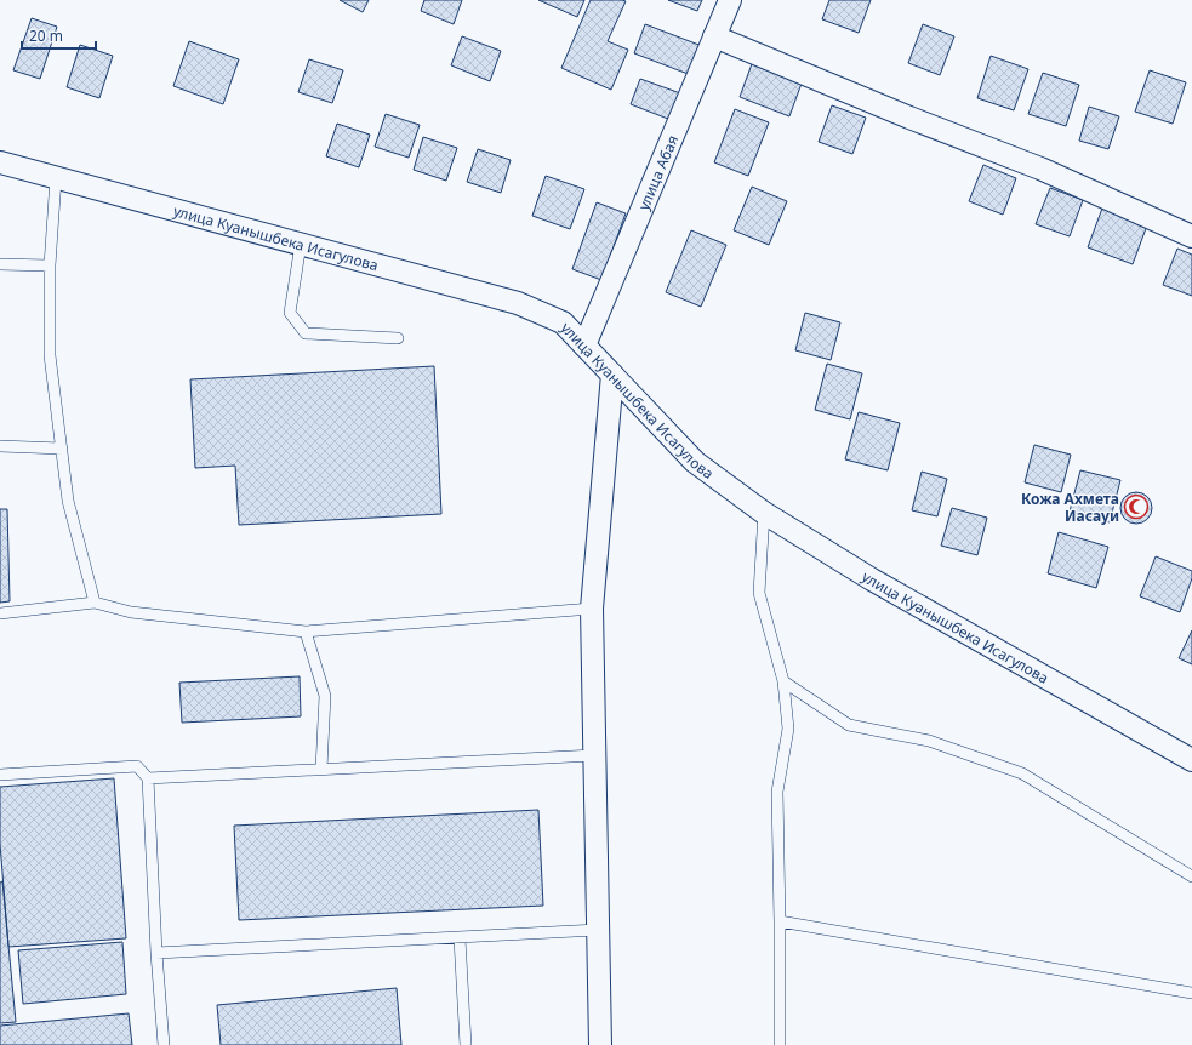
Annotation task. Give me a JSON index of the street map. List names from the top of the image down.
{
  "streets": {
    "street": ["улица Абая", "улица Куанышбека Исагулова"]
  },
  "crossings": [
    ["улица Абая", "улица Куанышбека Исагулова"]
  ],
  "places": {
    "mosque": ["Кожа Ахмета Иасауи"]
  },
  "scale_bar": "20 m"
}
